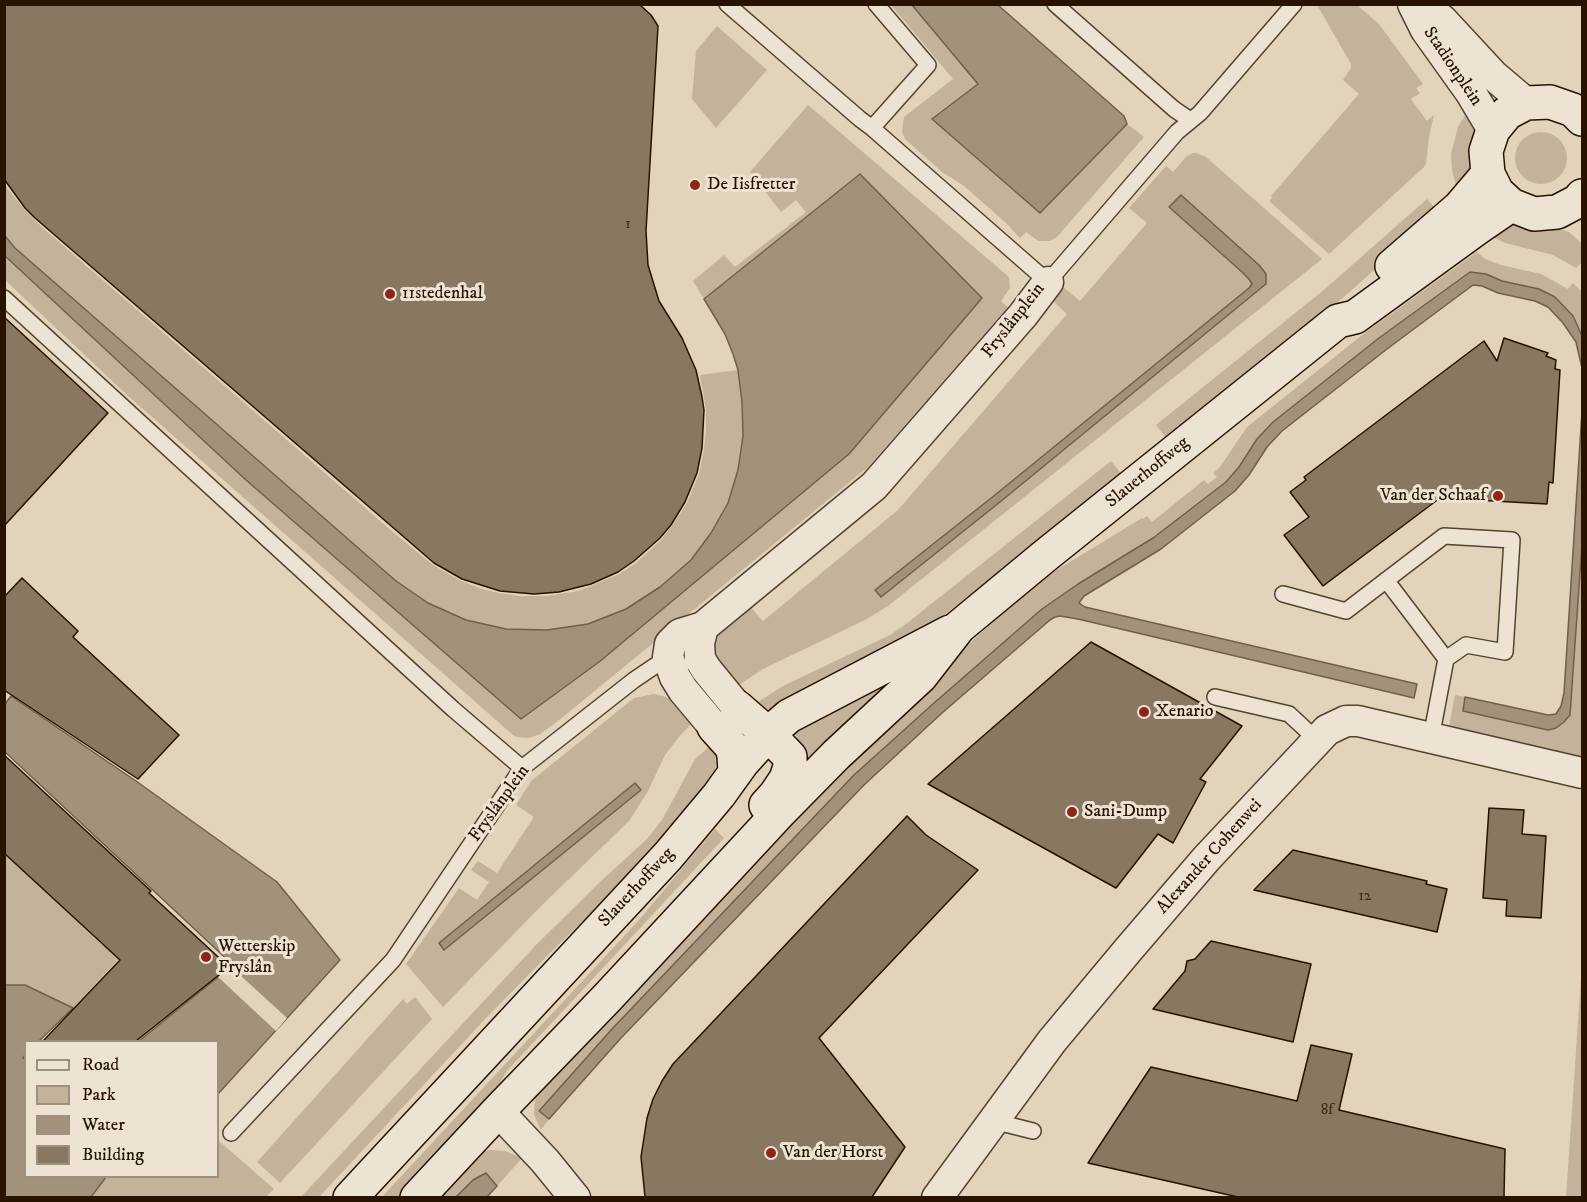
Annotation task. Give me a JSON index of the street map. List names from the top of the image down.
{
  "streets": {
    "main road": ["Slauerhoffweg"],
    "street": ["Stadionplein", "Fryslânplein", "Alexander Cohenwei"]
  },
  "places": [
    "De Iisfretter",
    "11stedenhal",
    "Van der Schaaf",
    "Xenario",
    "Sani-Dump",
    "Wetterskip Fryslân",
    "Van der Horst"
  ],
  "house_numbers": ["1", "12", "8f"],
  "legend": [
    "Road",
    "Park",
    "Water",
    "Building"
  ]
}
